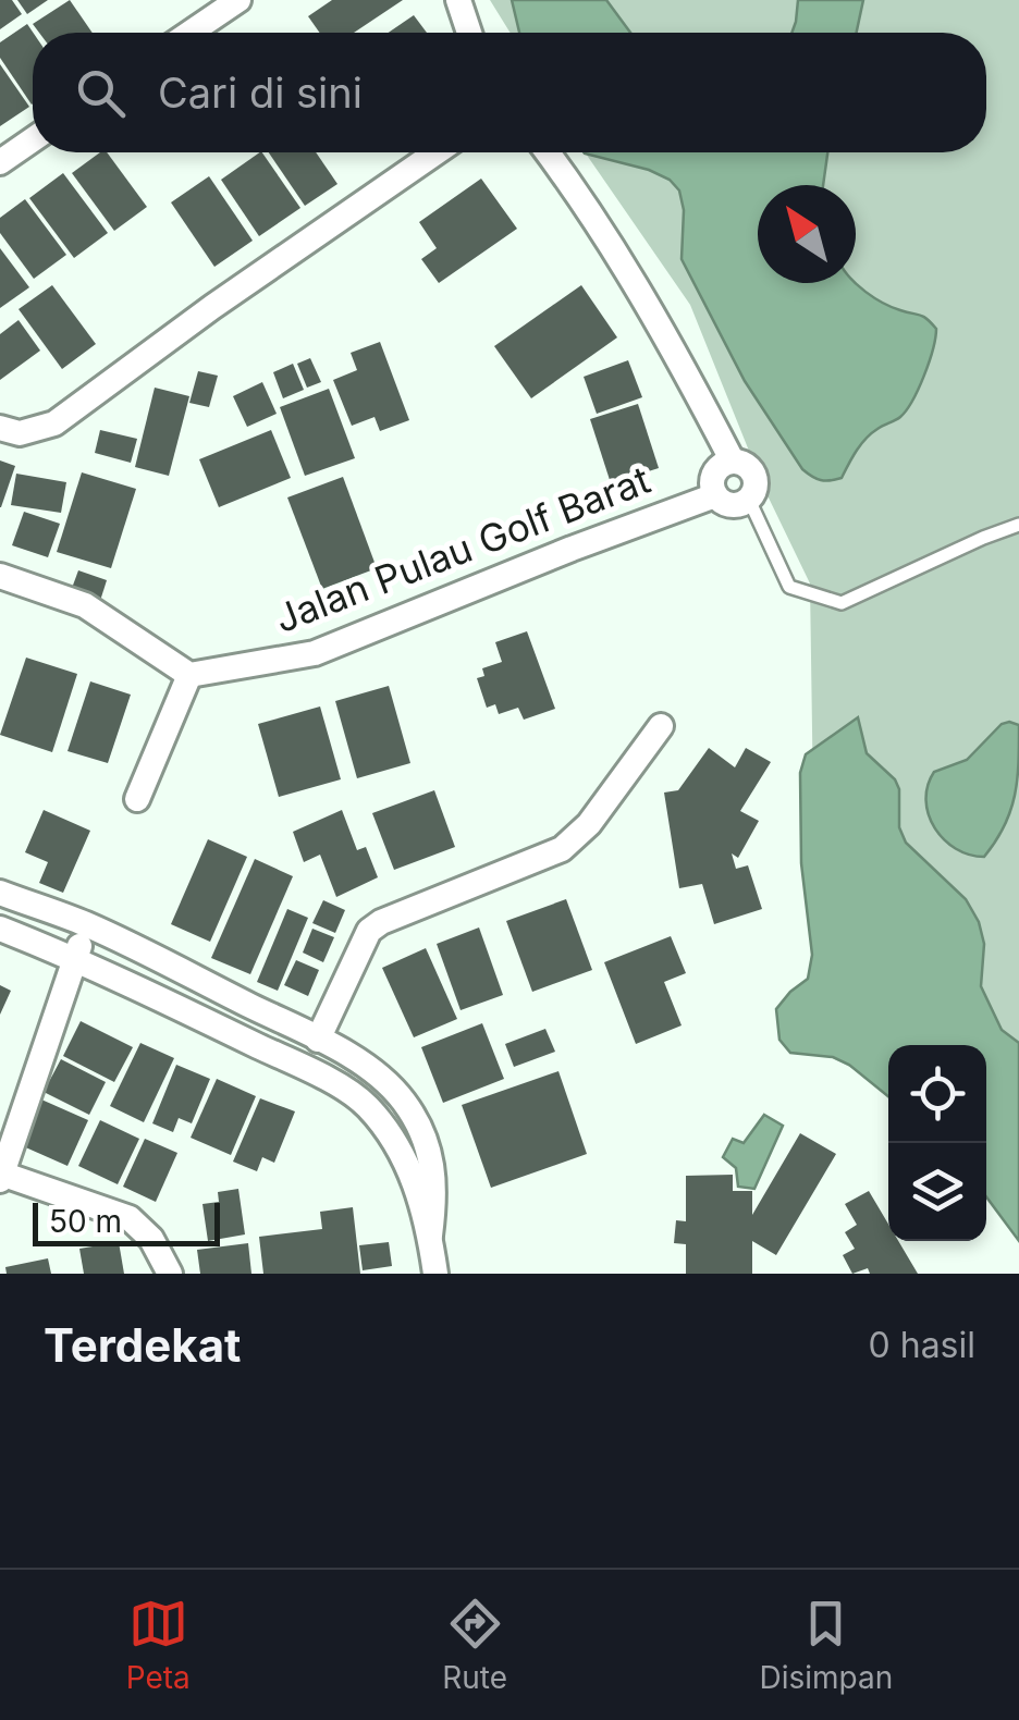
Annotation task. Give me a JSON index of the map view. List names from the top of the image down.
{
  "streets": {
    "street": ["Jalan Pulau Golf Barat"]
  },
  "scale_bar": "50 m",
  "north": "top left",
  "page": {
    "search": "Cari di sini",
    "scale": "50 m",
    "heading": ["Terdekat", "0 hasil"],
    "nav": ["Peta", "Rute", "Disimpan"]
  }
}
